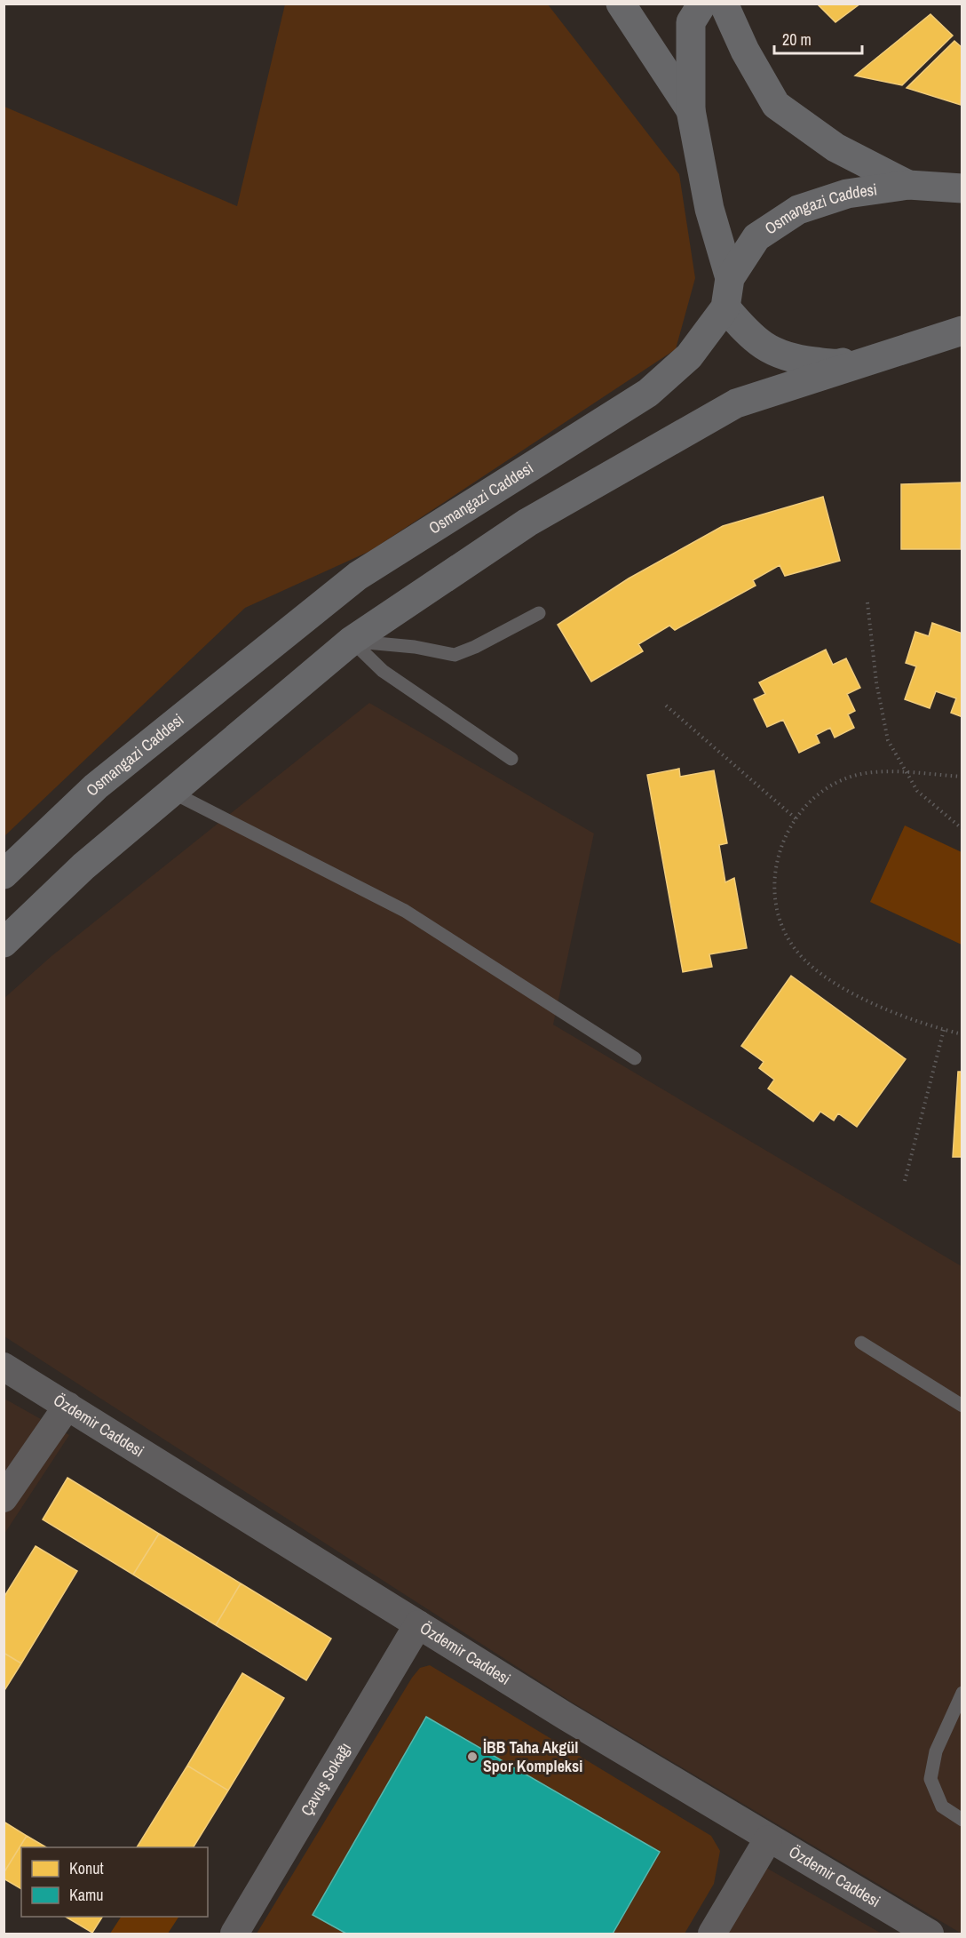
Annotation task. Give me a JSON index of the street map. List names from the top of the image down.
{
  "streets": {
    "main road": ["Osmangazi Caddesi"],
    "street": ["Özdemir Caddesi", "Çavuş Sokağı"]
  },
  "crossings": [
    ["Özdemir Caddesi", "Çavuş Sokağı"]
  ],
  "places": ["İBB Taha Akgül Spor Kompleksi"],
  "legend": ["Konut", "Kamu"],
  "scale_bar": "20 m"
}
